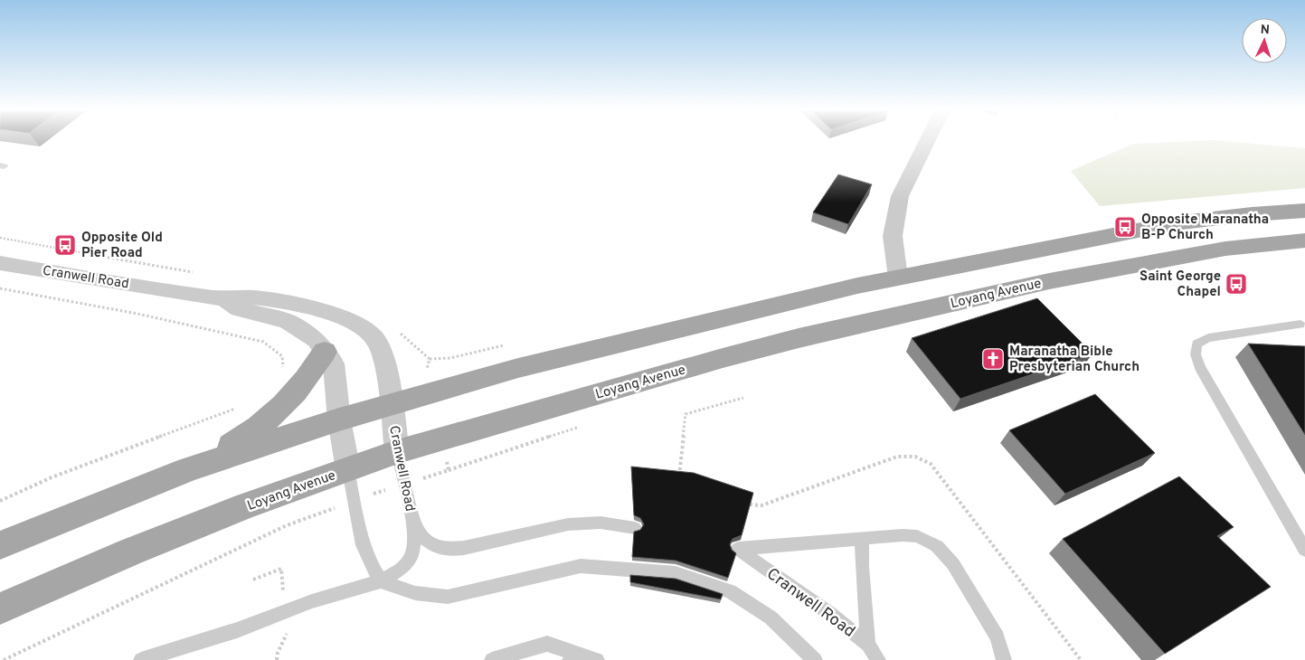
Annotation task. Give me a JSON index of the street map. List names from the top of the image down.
{
  "streets": {
    "main road": ["Loyang Avenue"],
    "street": ["Cranwell Road"]
  },
  "crossings": [
    ["Cranwell Road", "Loyang Avenue"]
  ],
  "places": {
    "bus stop": ["Opposite Maranatha B-P Church", "Opposite Old Pier Road", "Saint George Chapel"],
    "church": ["Maranatha Bible Presbyterian Church"]
  },
  "north": "top"
}
